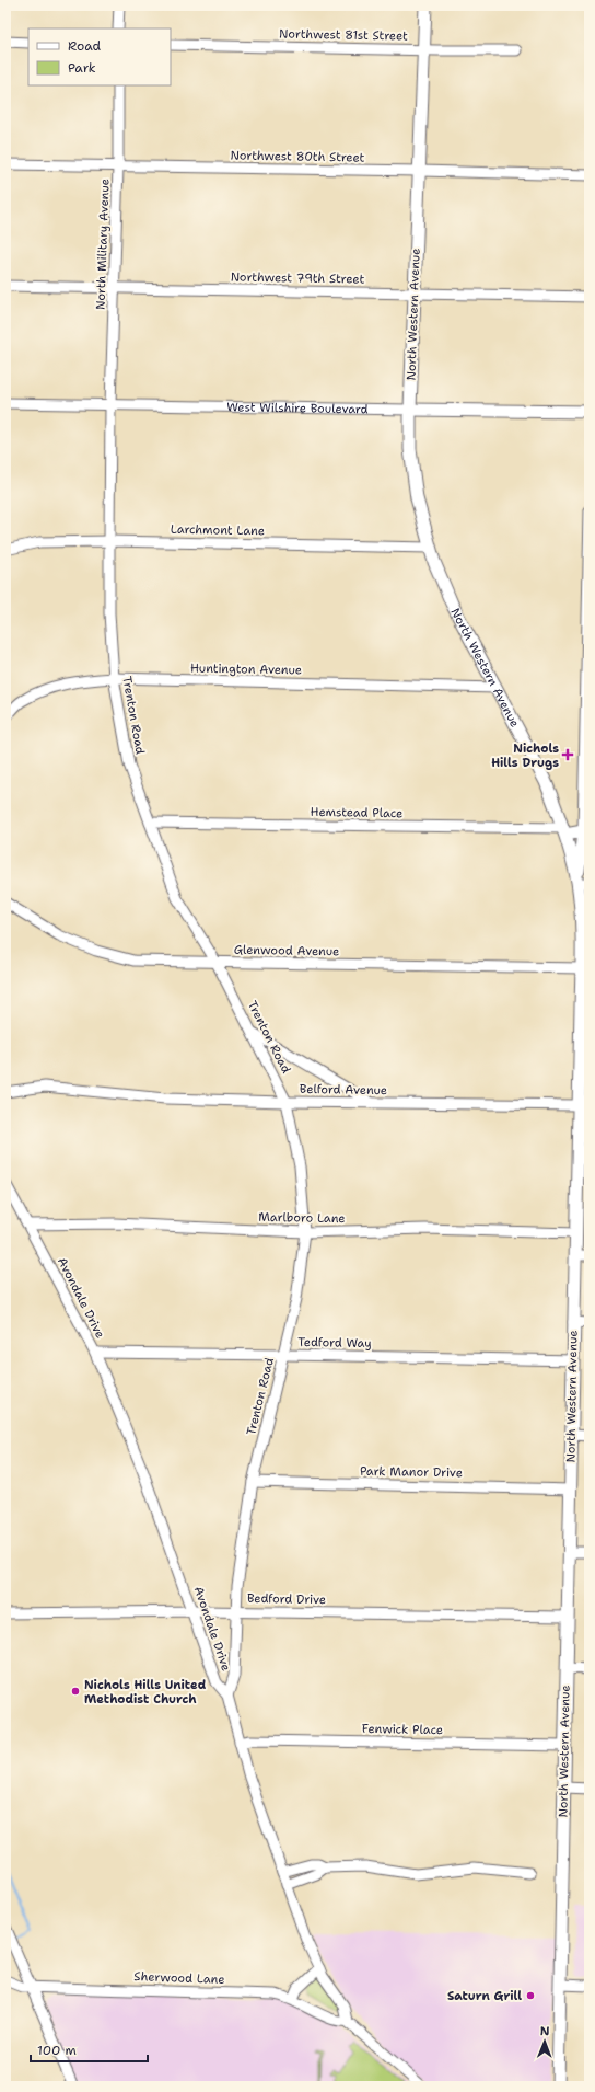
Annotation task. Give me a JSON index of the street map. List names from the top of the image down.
{
  "streets": {
    "main road": ["North Western Avenue", "West Wilshire Boulevard"],
    "street": [
      "Northwest 81st Street",
      "Northwest 80th Street",
      "North Military Avenue",
      "Northwest 79th Street",
      "Larchmont Lane",
      "Huntington Avenue",
      "Trenton Road",
      "Hemstead Place",
      "Glenwood Avenue",
      "Belford Avenue",
      "Marlboro Lane",
      "Avondale Drive",
      "Tedford Way",
      "Park Manor Drive",
      "Bedford Drive",
      "Fenwick Place",
      "Sherwood Lane"
    ]
  },
  "crossings": [
    ["Northwest 81st Street", "North Western Avenue"],
    ["Northwest 80th Street", "North Military Avenue"],
    ["Northwest 80th Street", "North Western Avenue"],
    ["North Military Avenue", "Northwest 79th Street"],
    ["North Military Avenue", "West Wilshire Boulevard"],
    ["North Military Avenue", "Trenton Road"],
    ["Northwest 79th Street", "North Western Avenue"],
    ["North Western Avenue", "West Wilshire Boulevard"],
    ["North Western Avenue", "Larchmont Lane"],
    ["North Western Avenue", "Huntington Avenue"],
    ["North Western Avenue", "Hemstead Place"],
    ["North Western Avenue", "Glenwood Avenue"],
    ["North Western Avenue", "Belford Avenue"],
    ["North Western Avenue", "Marlboro Lane"],
    ["North Western Avenue", "Tedford Way"],
    ["North Western Avenue", "Park Manor Drive"],
    ["North Western Avenue", "Bedford Drive"],
    ["North Western Avenue", "Fenwick Place"],
    ["West Wilshire Boulevard", "Trenton Road"],
    ["Larchmont Lane", "Trenton Road"],
    ["Huntington Avenue", "Trenton Road"],
    ["Trenton Road", "Hemstead Place"],
    ["Trenton Road", "Glenwood Avenue"],
    ["Trenton Road", "Belford Avenue"],
    ["Trenton Road", "Marlboro Lane"],
    ["Trenton Road", "Avondale Drive"],
    ["Trenton Road", "Tedford Way"],
    ["Trenton Road", "Park Manor Drive"],
    ["Trenton Road", "Bedford Drive"],
    ["Marlboro Lane", "Avondale Drive"],
    ["Avondale Drive", "Tedford Way"],
    ["Avondale Drive", "Bedford Drive"],
    ["Avondale Drive", "Fenwick Place"],
    ["Avondale Drive", "Sherwood Lane"]
  ],
  "places": {
    "health": ["Nichols Hills Drugs"],
    "other": ["Nichols Hills United Methodist Church", "Saturn Grill"]
  },
  "legend": ["Road", "Park"],
  "scale_bar": "100 m",
  "north": "top"
}
